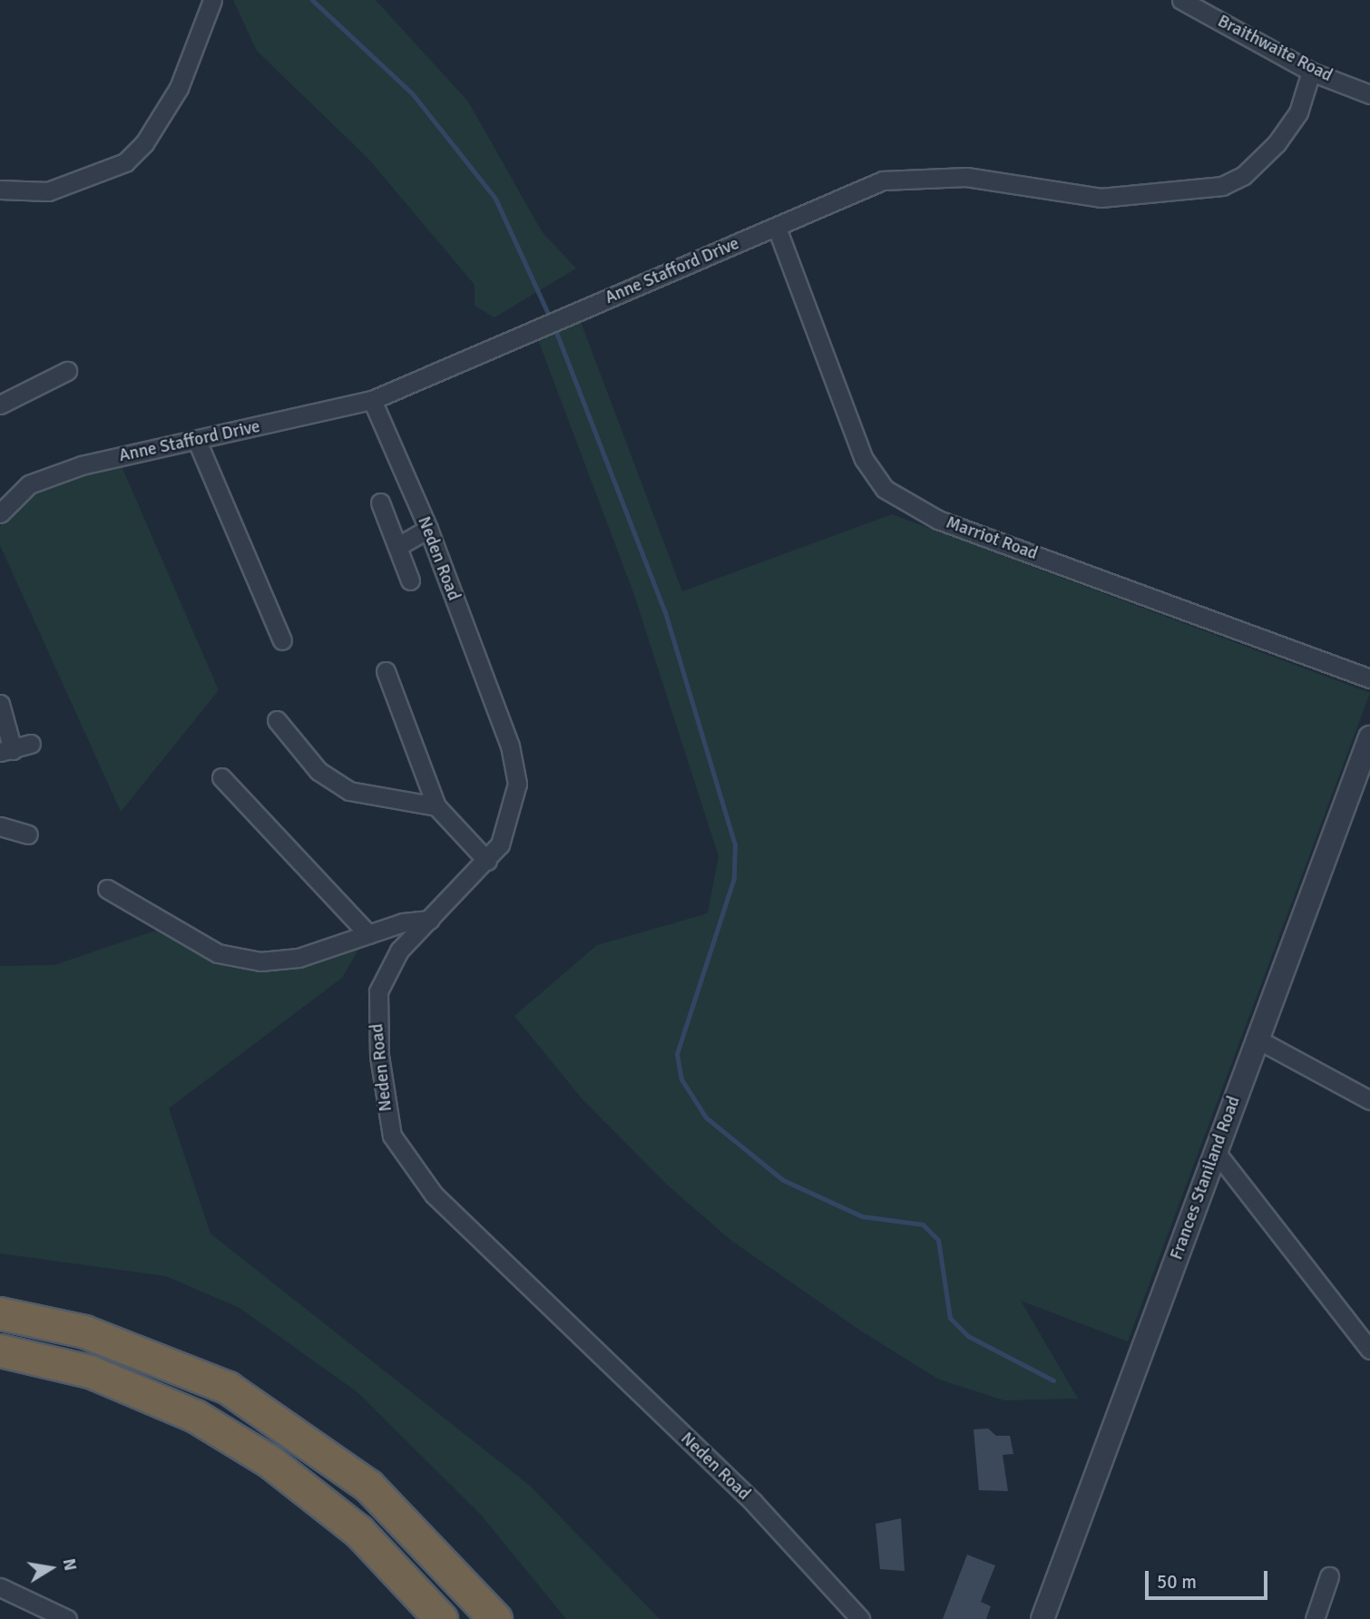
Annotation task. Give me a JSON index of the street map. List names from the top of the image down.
{
  "streets": {
    "street": [
      "Braithwaite Road",
      "Anne Stafford Drive",
      "Marriot Road",
      "Neden Road",
      "Frances Staniland Road"
    ]
  },
  "crossings": [
    ["Braithwaite Road", "Anne Stafford Drive"],
    ["Anne Stafford Drive", "Marriot Road"],
    ["Anne Stafford Drive", "Neden Road"]
  ],
  "scale_bar": "50 m",
  "north": "right"
}
